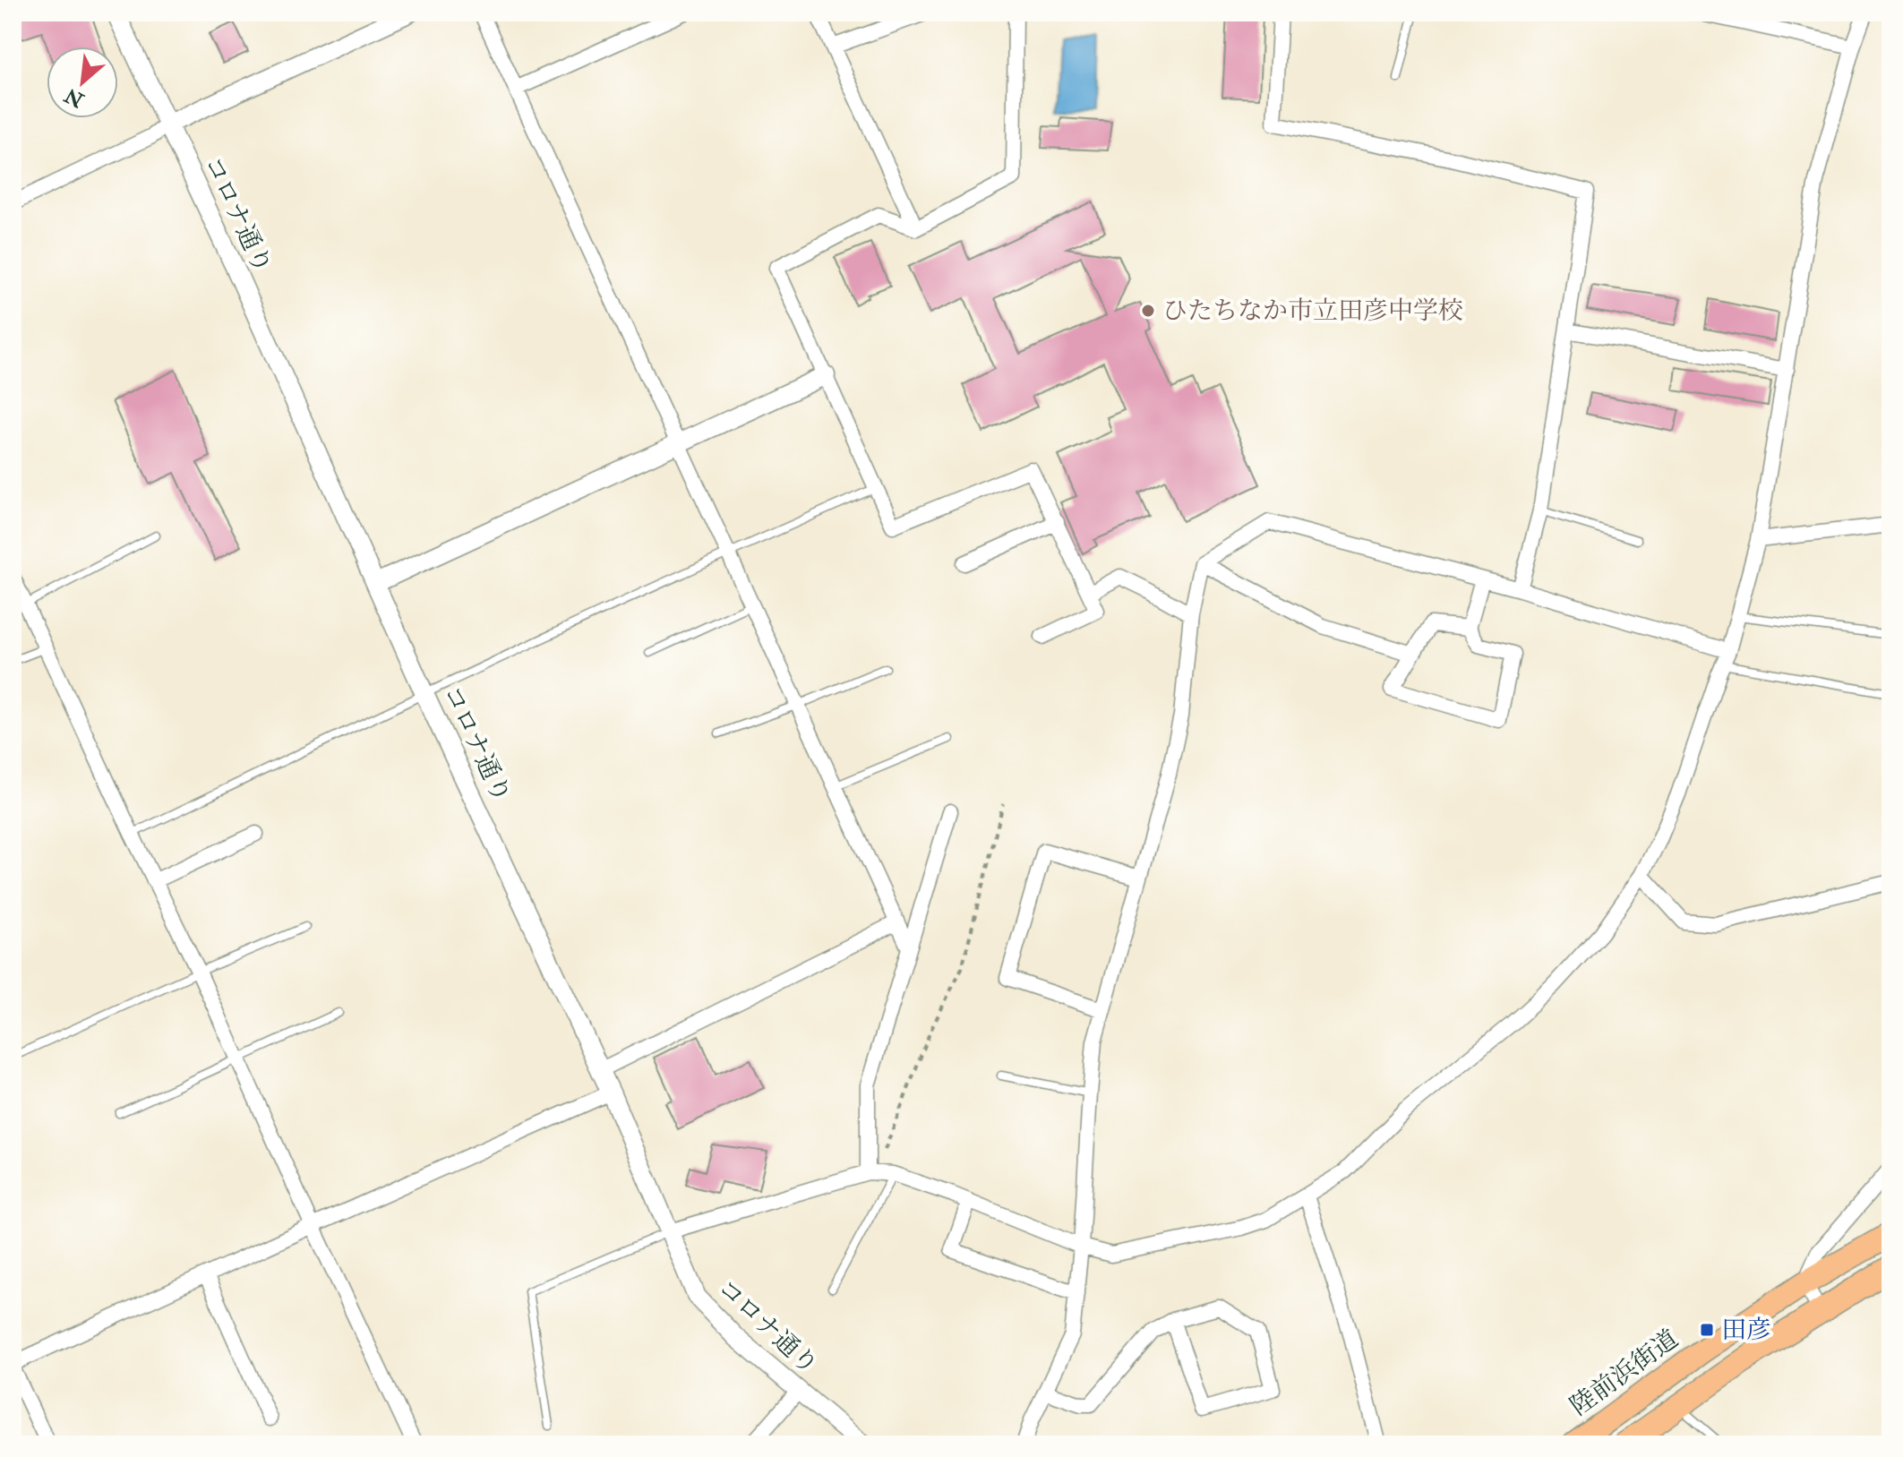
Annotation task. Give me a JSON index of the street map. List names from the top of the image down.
{
  "streets": {
    "highway": ["陸前浜街道"],
    "street": ["コロナ通り"]
  },
  "places": {
    "other": ["ひたちなか市立田彦中学校"],
    "transit": ["田彦"]
  },
  "north": "bottom left"
}
